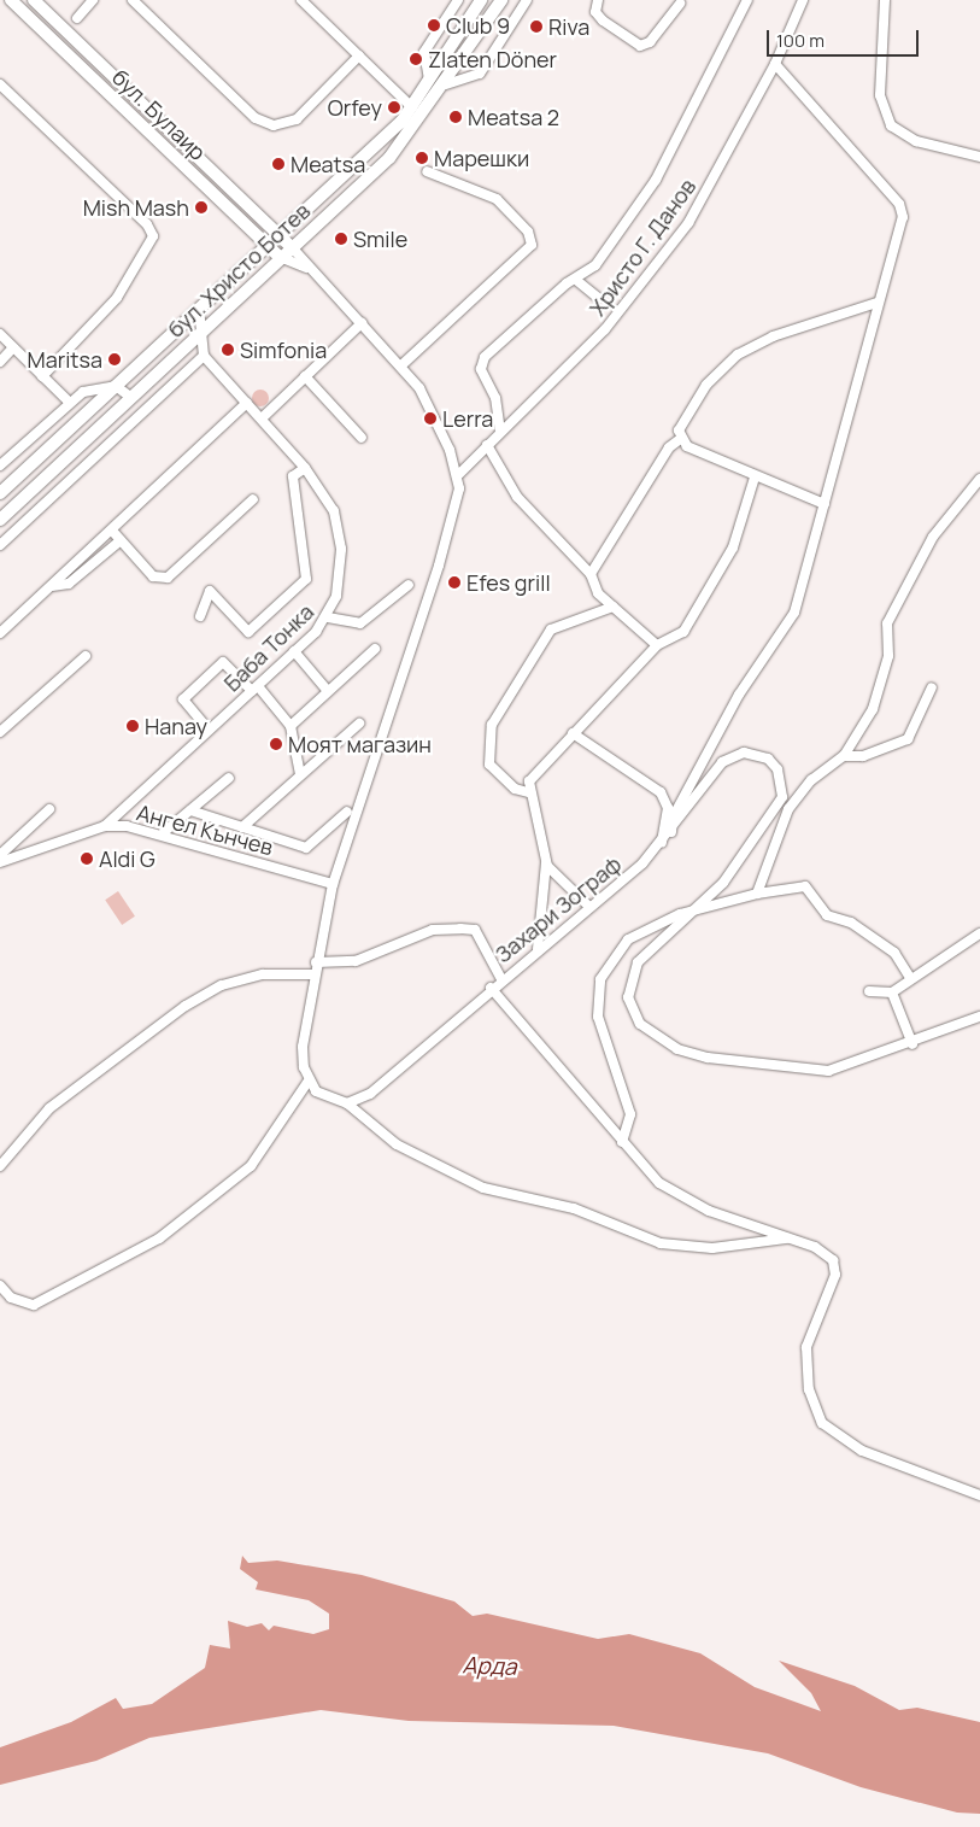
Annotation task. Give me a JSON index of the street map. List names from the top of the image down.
{
  "streets": {
    "main road": ["бул. Булаир", "бул. Христо Ботев"],
    "street": [
      "Христо Г. Данов",
      "Баба Тонка",
      "Ангел Кънчев",
      "Захари Зограф"
    ]
  },
  "crossings": [
    ["бул. Булаир", "бул. Христо Ботев"],
    ["Баба Тонка", "Ангел Кънчев"]
  ],
  "water": ["Арда"],
  "places": [
    "Club 9",
    "Riva",
    "Zlaten Döner",
    "Orfey",
    "Meatsa 2",
    "Марешки",
    "Meatsa",
    "Mish Mash",
    "Smile",
    "Simfonia",
    "Maritsa",
    "Lerra",
    "Efes grill",
    "Hanay",
    "Моят магазин",
    "Aldi G"
  ],
  "scale_bar": "100 m"
}
